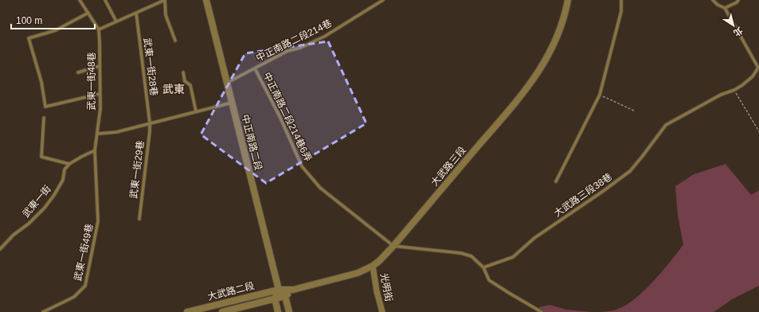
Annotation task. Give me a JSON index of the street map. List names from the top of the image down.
{
  "streets": {
    "street": [
      "中正南路二段",
      "大武路三段",
      "光明街",
      "大武路二段"
    ],
    "lane": [
      "中正南路二段214巷",
      "武東一街28巷",
      "武東一街48巷",
      "中正南路二段214巷6弄",
      "武東一街29巷",
      "大武路三段38巷",
      "武東一街",
      "武東一街49巷"
    ]
  },
  "crossings": [
    ["中正南路二段214巷", "中正南路二段214巷6弄"],
    ["中正南路二段214巷", "中正南路二段"],
    ["武東一街28巷", "武東一街29巷"],
    ["武東一街48巷", "武東一街49巷"],
    ["中正南路二段214巷6弄", "大武路三段"],
    ["中正南路二段", "大武路三段"],
    ["中正南路二段", "大武路二段"],
    ["大武路三段", "光明街"],
    ["大武路三段", "大武路二段"]
  ],
  "districts": ["武東"],
  "scale_bar": "100 m",
  "north": "bottom right"
}
